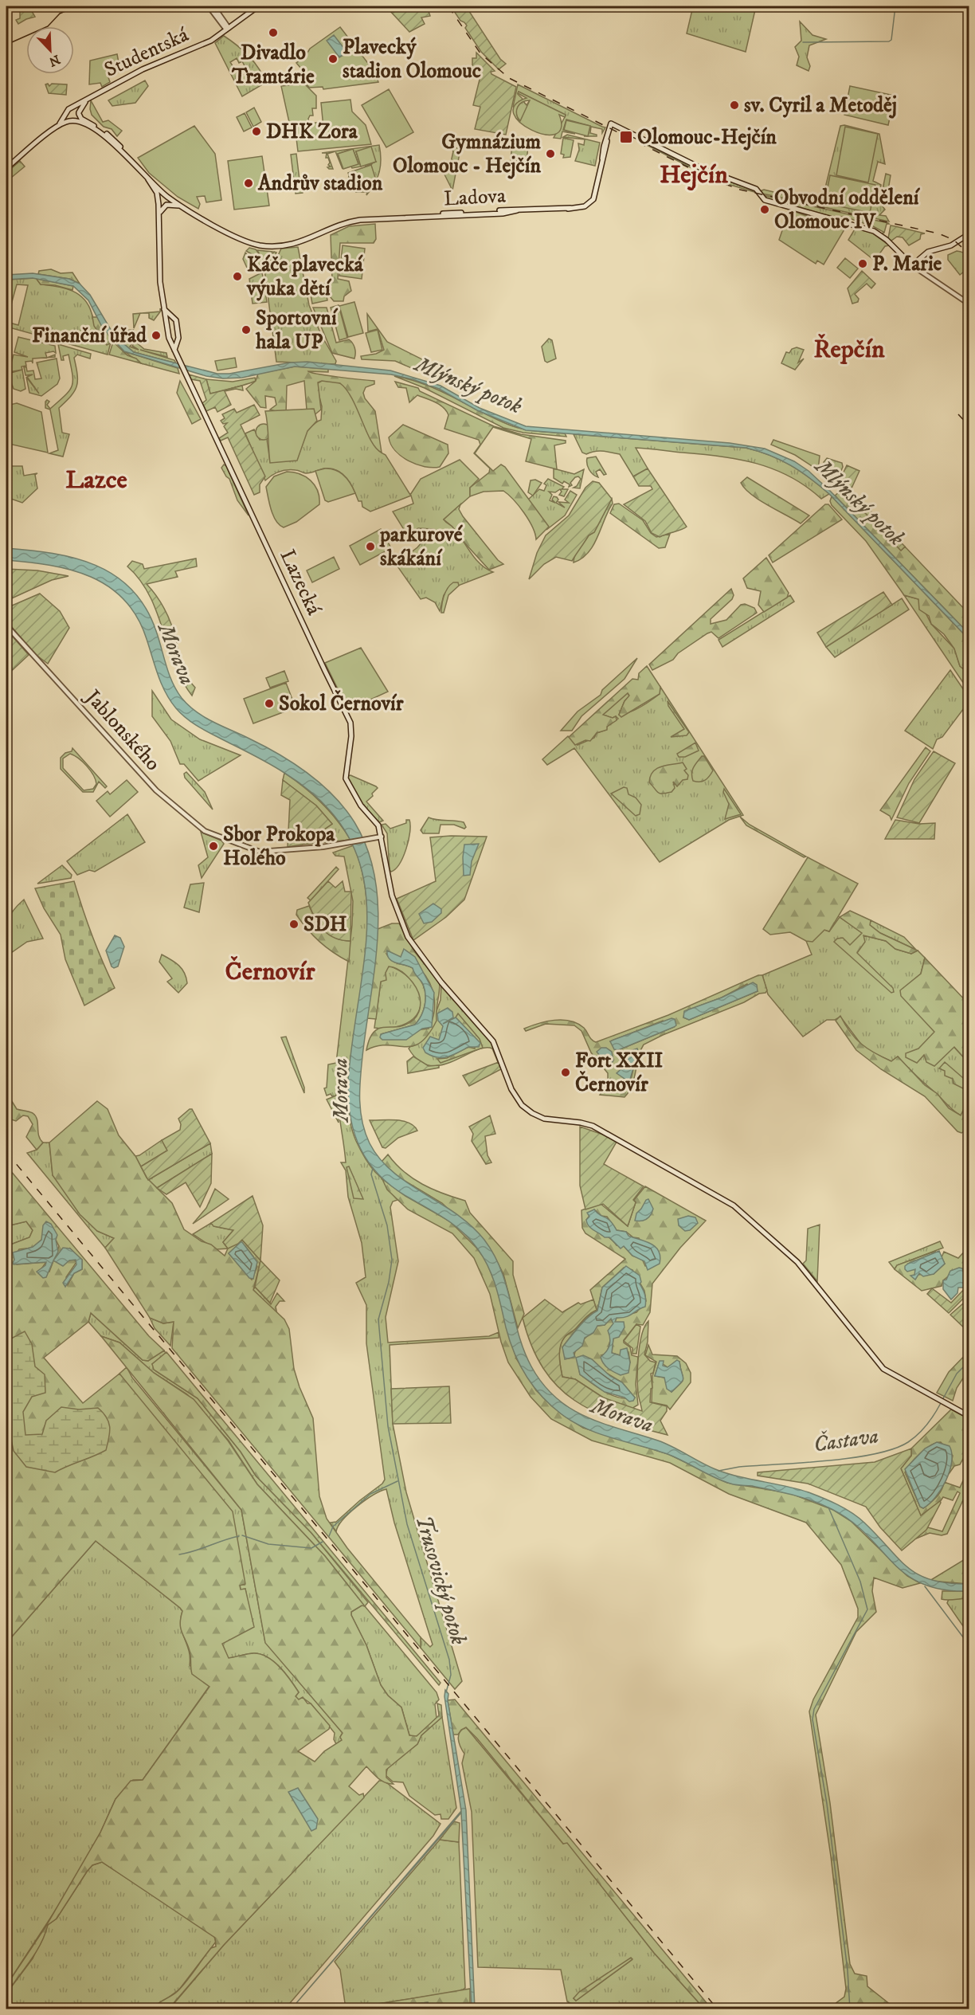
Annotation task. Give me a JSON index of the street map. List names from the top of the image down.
{
  "streets": {
    "main road": ["Studentská", "Ladova", "Lazecká"],
    "street": ["Jablonského"]
  },
  "crossings": [
    ["Lazecká", "Jablonského"]
  ],
  "districts": [
    "Hejčín",
    "Řepčín",
    "Lazce",
    "Černovír"
  ],
  "water": [
    "Mlýnský potok",
    "Morava",
    "Častava",
    "Trusovický potok"
  ],
  "places": {
    "other": [
      "Divadlo Tramtárie",
      "Plavecký stadion Olomouc",
      "sv. Cyril a Metoděj",
      "DHK Zora",
      "Gymnázium Olomouc - Hejčín",
      "Andrův stadion",
      "Obvodní oddělení Olomouc IV",
      "P. Marie",
      "Káče plavecká výuka dětí",
      "Sportovní hala UP",
      "Finanční úřad",
      "parkurové skákání",
      "Sokol Černovír",
      "Sbor Prokopa Holého",
      "SDH",
      "Fort XXII Černovír"
    ],
    "transit": ["Olomouc-Hejčín"]
  },
  "north": "bottom right"
}
